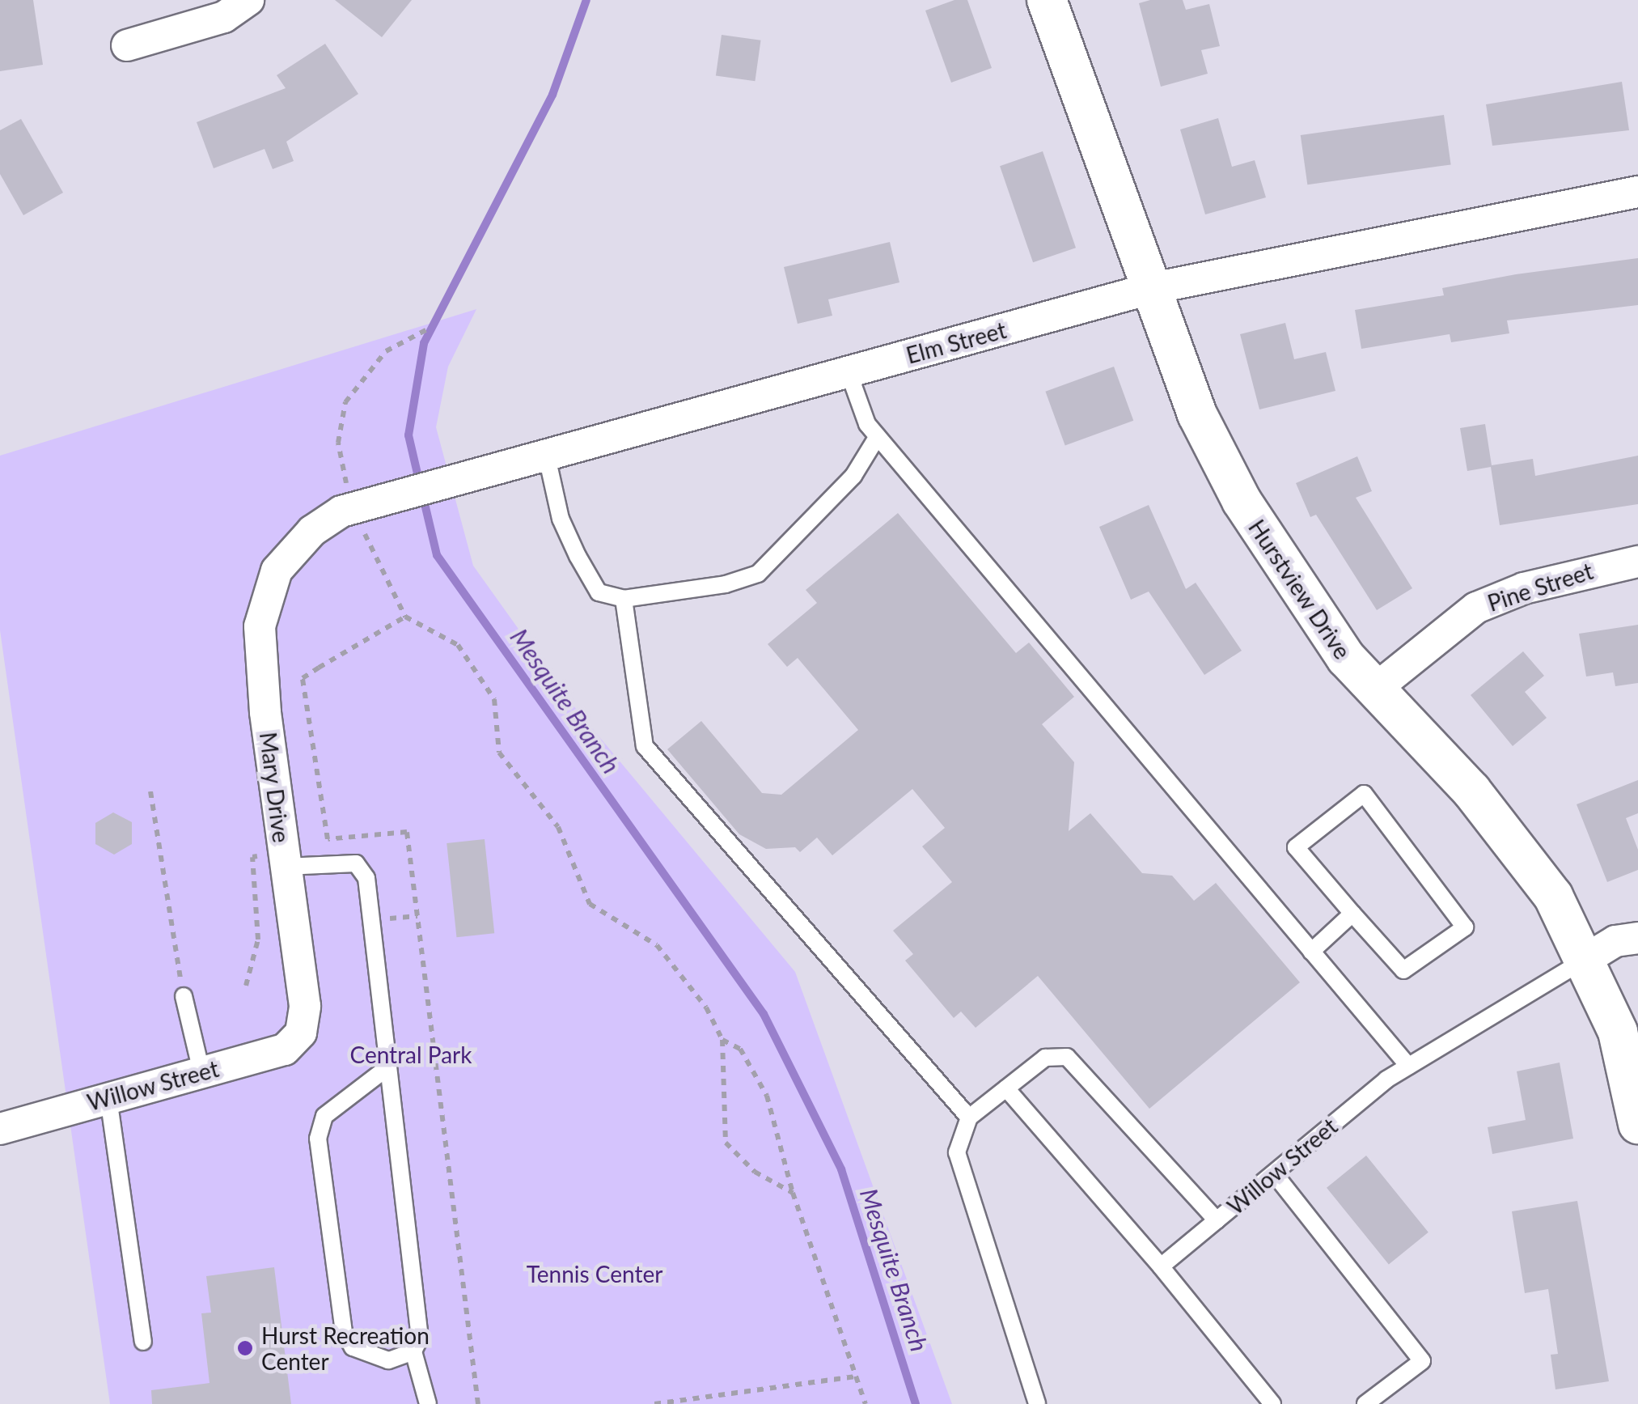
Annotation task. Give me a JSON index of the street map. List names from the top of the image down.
{
  "streets": {
    "street": [
      "Elm Street",
      "Pine Street",
      "Hurstview Drive",
      "Mary Drive",
      "Willow Street"
    ]
  },
  "crossings": [
    ["Elm Street", "Hurstview Drive"],
    ["Elm Street", "Mary Drive"],
    ["Pine Street", "Hurstview Drive"],
    ["Hurstview Drive", "Willow Street"],
    ["Mary Drive", "Willow Street"]
  ],
  "water": ["Mesquite Branch"],
  "parks": ["Central Park", "Tennis Center"],
  "places": ["Hurst Recreation Center"]
}
